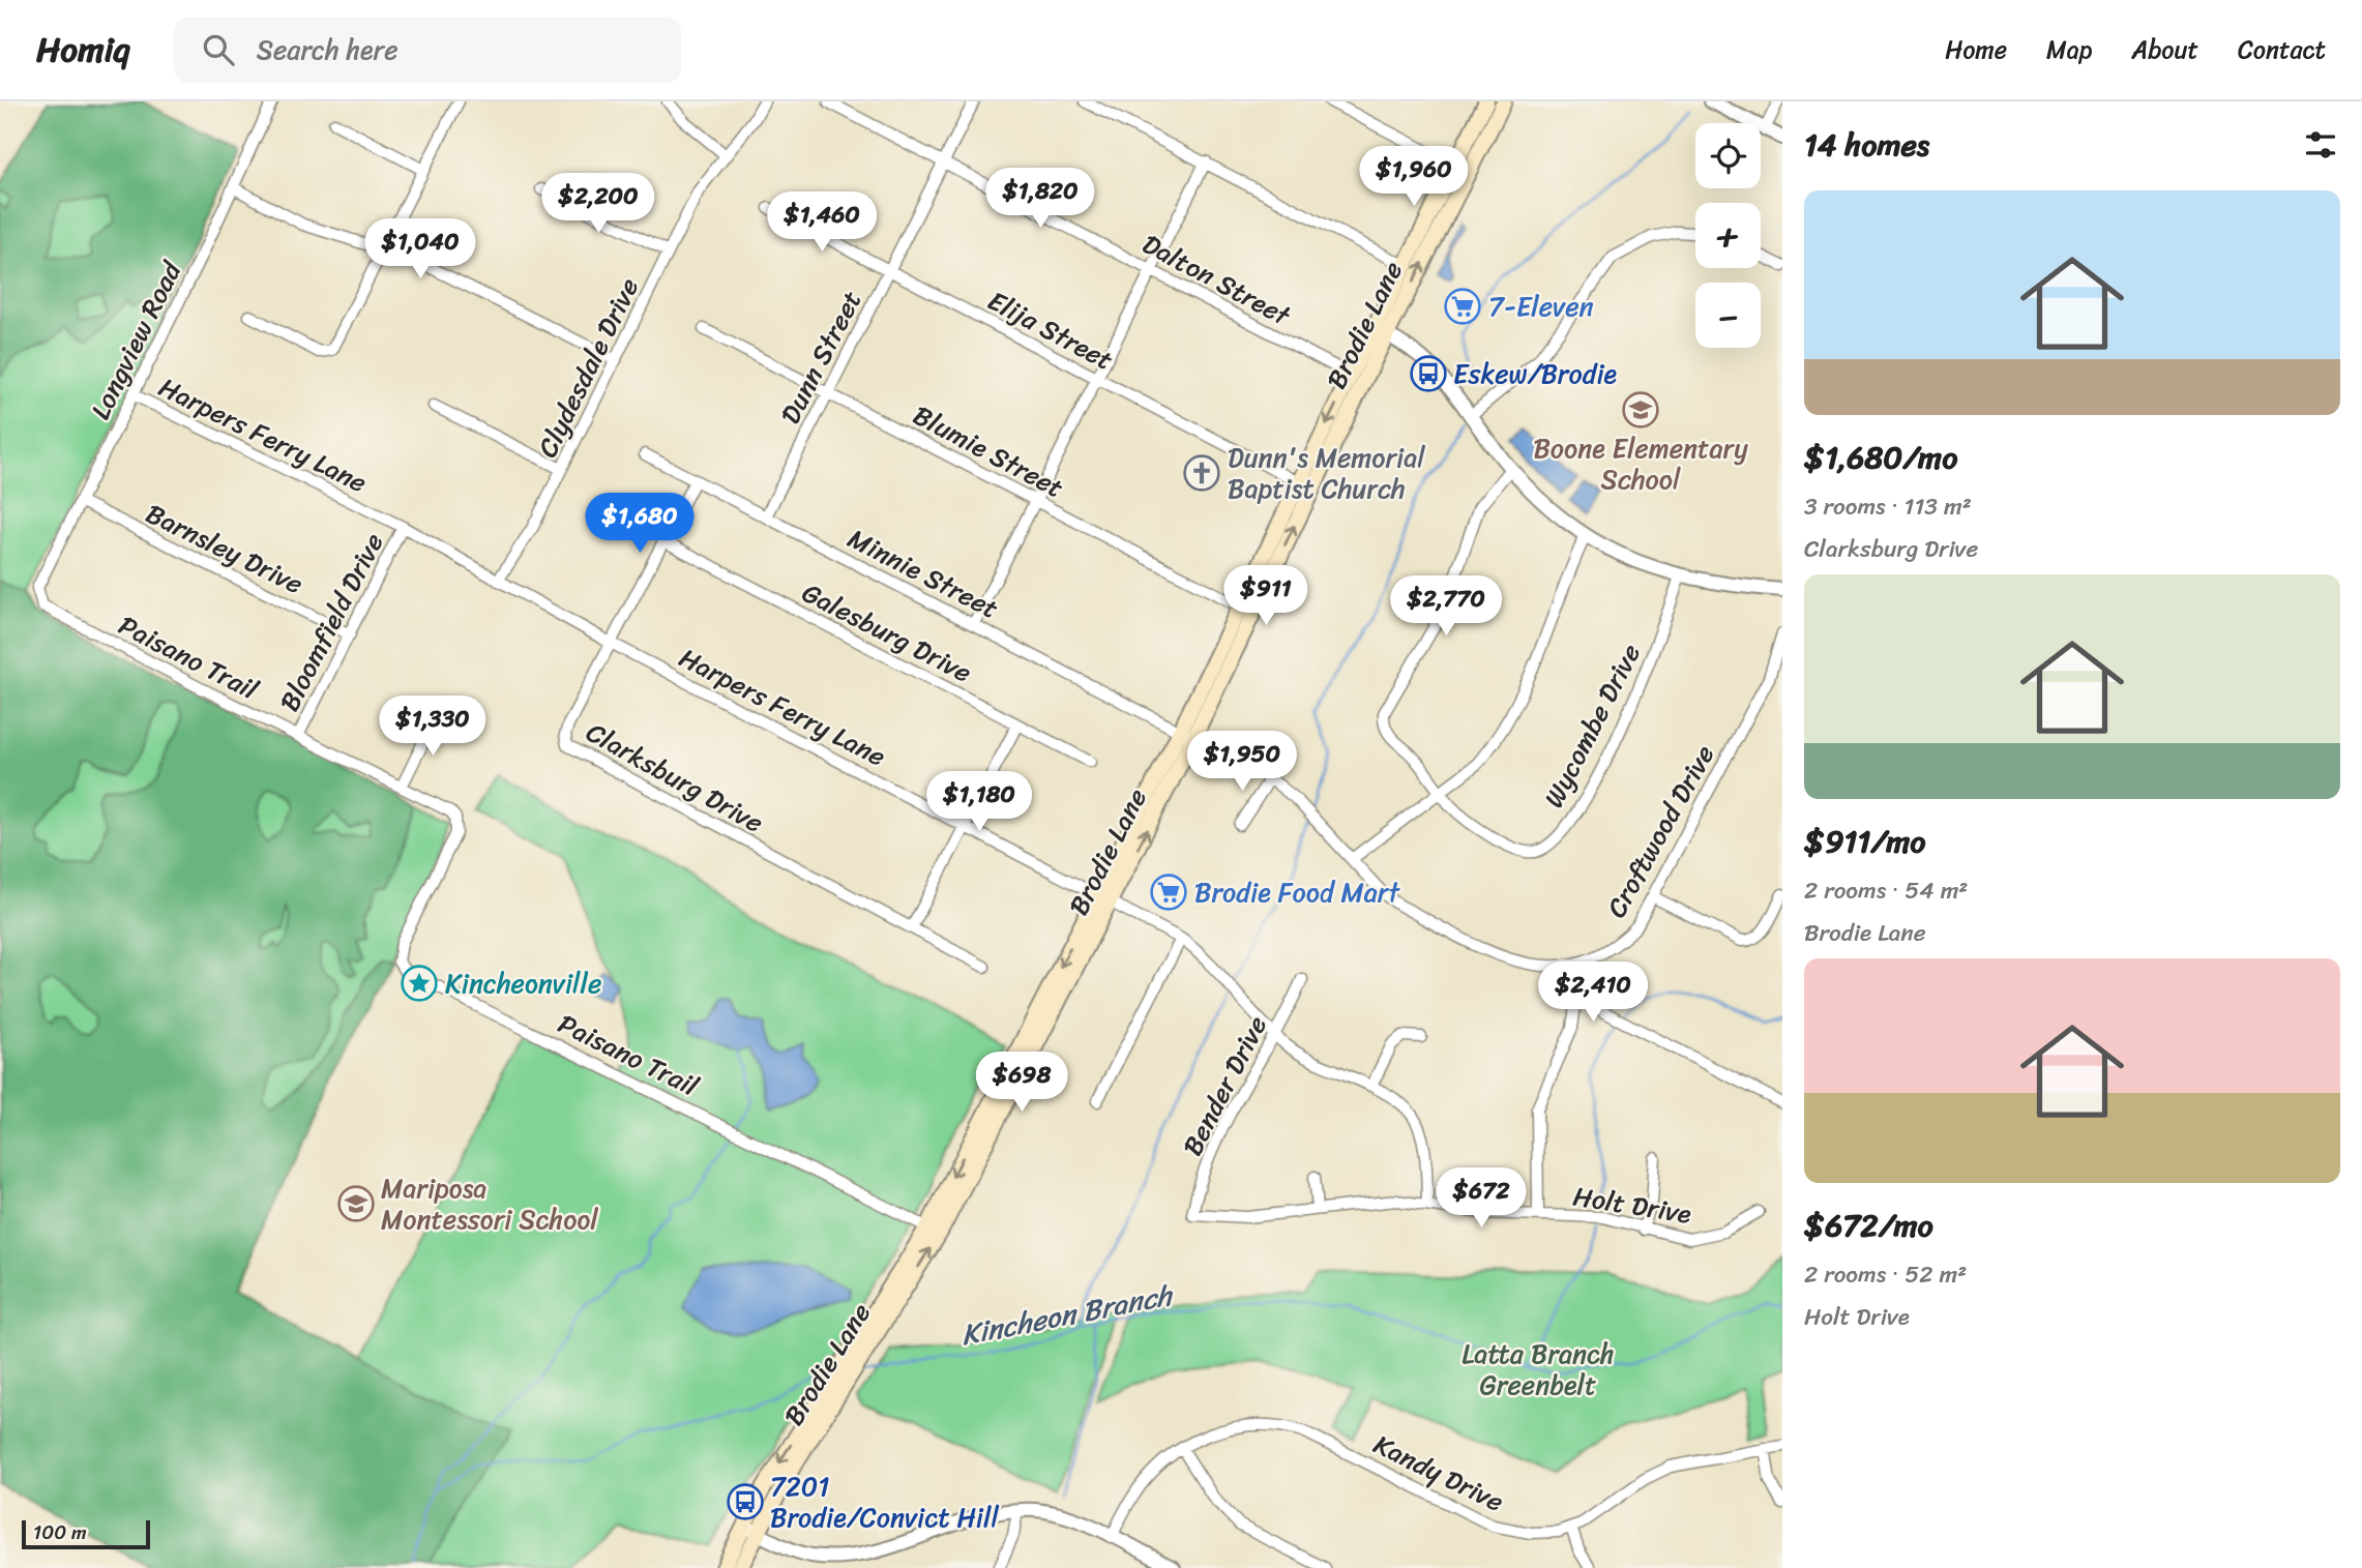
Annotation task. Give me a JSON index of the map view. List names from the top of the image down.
{
  "streets": {
    "main road": ["Brodie Lane"],
    "street": [
      "Dalton Street",
      "Elija Street",
      "Longview Road",
      "Dunn Street",
      "Clydesdale Drive",
      "Harpers Ferry Lane",
      "Blumie Street",
      "Barnsley Drive",
      "Minnie Street",
      "Bloomfield Drive",
      "Galesburg Drive",
      "Paisano Trail",
      "Wycombe Drive",
      "Clarksburg Drive",
      "Croftwood Drive",
      "Bender Drive",
      "Holt Drive",
      "Kandy Drive"
    ]
  },
  "crossings": [
    ["Dalton Street", "Brodie Lane"],
    ["Dalton Street", "Dunn Street"],
    ["Brodie Lane", "Elija Street"],
    ["Brodie Lane", "Harpers Ferry Lane"],
    ["Brodie Lane", "Blumie Street"],
    ["Brodie Lane", "Minnie Street"],
    ["Brodie Lane", "Paisano Trail"],
    ["Brodie Lane", "Croftwood Drive"],
    ["Elija Street", "Dunn Street"],
    ["Longview Road", "Harpers Ferry Lane"],
    ["Longview Road", "Barnsley Drive"],
    ["Longview Road", "Paisano Trail"],
    ["Dunn Street", "Blumie Street"],
    ["Dunn Street", "Minnie Street"],
    ["Clydesdale Drive", "Harpers Ferry Lane"],
    ["Harpers Ferry Lane", "Bloomfield Drive"],
    ["Harpers Ferry Lane", "Clarksburg Drive"],
    ["Harpers Ferry Lane", "Bender Drive"],
    ["Harpers Ferry Lane", "Holt Drive"],
    ["Barnsley Drive", "Bloomfield Drive"],
    ["Minnie Street", "Clarksburg Drive"],
    ["Minnie Street", "Croftwood Drive"],
    ["Bloomfield Drive", "Paisano Trail"],
    ["Galesburg Drive", "Clarksburg Drive"],
    ["Bender Drive", "Holt Drive"]
  ],
  "water": ["Kincheon Branch"],
  "parks": ["Latta Branch Greenbelt"],
  "places": {
    "supermarket": ["7-Eleven", "Brodie Food Mart"],
    "bus stop": ["Eskew/Brodie", "7201 Brodie/Convict Hill"],
    "school or university": ["Boone Elementary School", "Mariposa Montessori School"],
    "church": ["Dunn's Memorial Baptist Church"],
    "place": ["Kincheonville"]
  },
  "scale_bar": "100 m",
  "page": {
    "header": "Homiq",
    "search": "Search here",
    "nav": [
      "Home",
      "Map",
      "About",
      "Contact"
    ],
    "heading": "14 homes",
    "map_buttons": ["+", "−"],
    "price": [
      "$1,960",
      "$1,820",
      "$2,200",
      "$1,460",
      "$1,040",
      "$1,680",
      "$911",
      "$2,770",
      "$1,330",
      "$1,950",
      "$1,180",
      "$2,410",
      "$698",
      "$672"
    ],
    "list": [
      {
        "name": "$1,680/mo",
        "note": "3 rooms · 113 m² · Clarksburg Drive"
      },
      {
        "name": "$911/mo",
        "note": "2 rooms · 54 m² · Brodie Lane"
      },
      {
        "name": "$672/mo",
        "note": "2 rooms · 52 m² · Holt Drive"
      }
    ],
    "scale": "100 m"
  }
}
